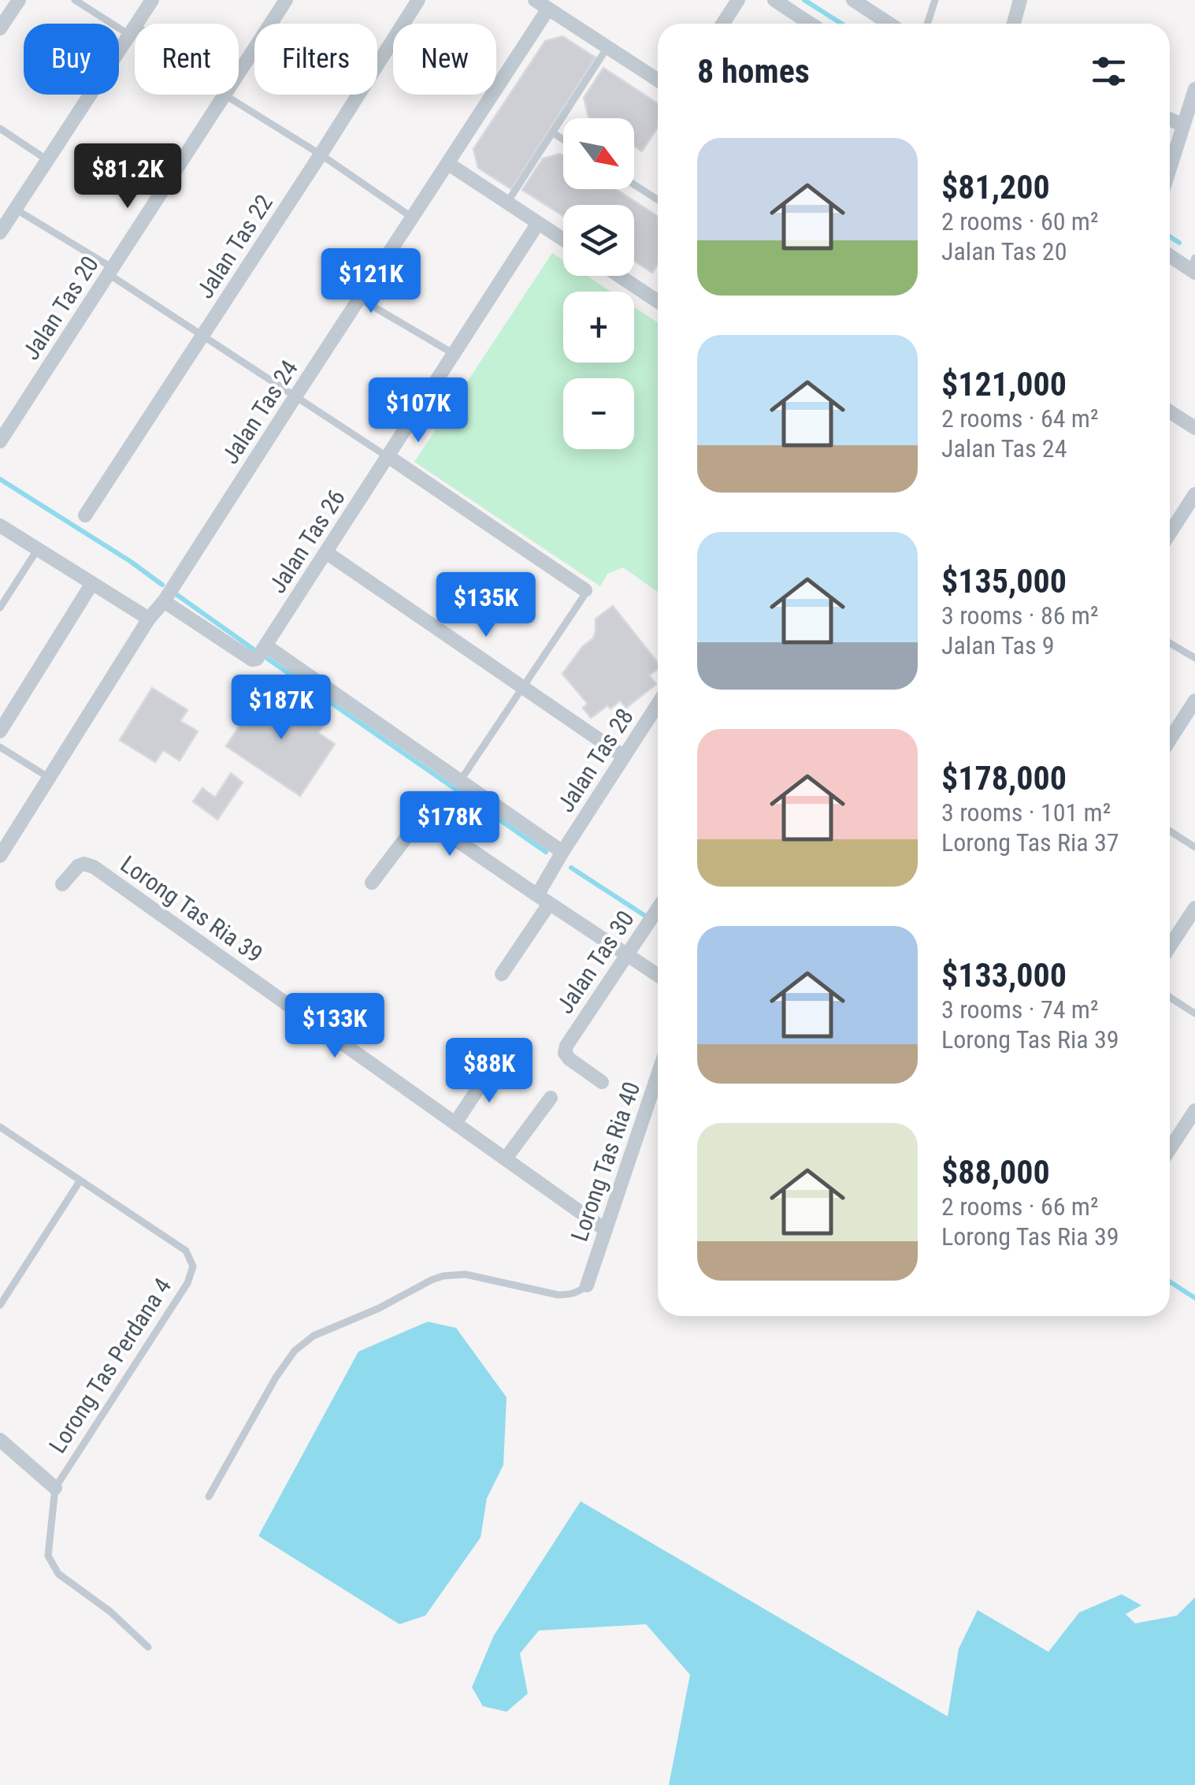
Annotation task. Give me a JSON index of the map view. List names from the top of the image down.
{
  "streets": {
    "street": [
      "Jalan Tas 22",
      "Jalan Tas 20",
      "Jalan Tas 24",
      "Jalan Tas 26",
      "Jalan Tas 28",
      "Lorong Tas Ria 39",
      "Jalan Tas 30",
      "Lorong Tas Ria 40"
    ],
    "lane": ["Lorong Tas Perdana 4"]
  },
  "crossings": [
    ["Lorong Tas Ria 39", "Lorong Tas Ria 40"]
  ],
  "north": "bottom right",
  "page": {
    "chip": [
      "Buy",
      "Rent",
      "Filters",
      "New"
    ],
    "heading": "8 homes",
    "map_buttons": ["+", "−"],
    "list": [
      {
        "name": "$81,200",
        "note": "2 rooms · 60 m² · Jalan Tas 20"
      },
      {
        "name": "$121,000",
        "note": "2 rooms · 64 m² · Jalan Tas 24"
      },
      {
        "name": "$135,000",
        "note": "3 rooms · 86 m² · Jalan Tas 9"
      },
      {
        "name": "$178,000",
        "note": "3 rooms · 101 m² · Lorong Tas Ria 37"
      },
      {
        "name": "$133,000",
        "note": "3 rooms · 74 m² · Lorong Tas Ria 39"
      },
      {
        "name": "$88,000",
        "note": "2 rooms · 66 m² · Lorong Tas Ria 39"
      }
    ],
    "price": [
      "$81.2K",
      "$121K",
      "$107K",
      "$135K",
      "$187K",
      "$178K",
      "$133K",
      "$88K"
    ]
  }
}
